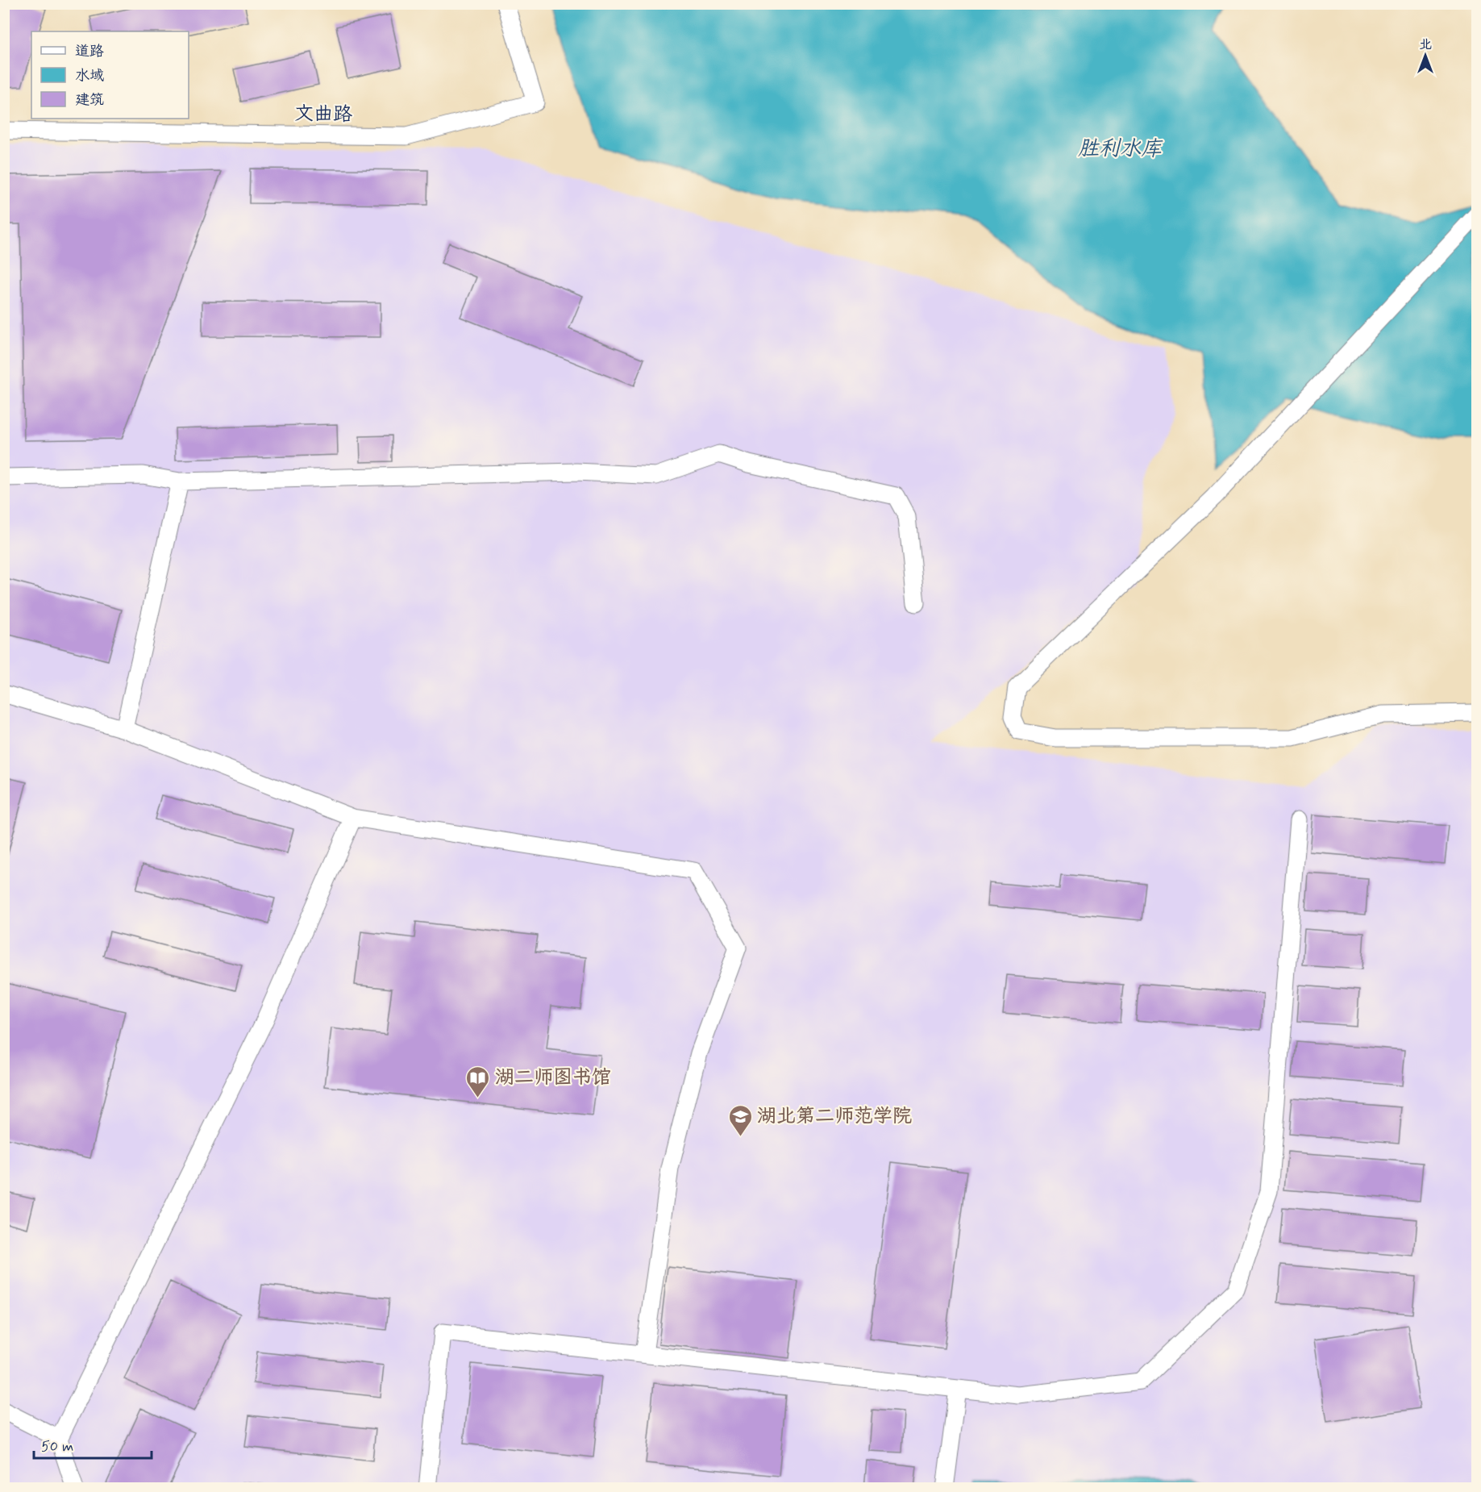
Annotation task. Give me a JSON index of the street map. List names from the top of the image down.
{
  "streets": {
    "street": ["文曲路"]
  },
  "water": ["胜利水库"],
  "places": {
    "library": ["湖二师图书馆"],
    "school or university": ["湖北第二师范学院"]
  },
  "legend": ["道路", "水域", "建筑"],
  "scale_bar": "50 m",
  "north": "top"
}
